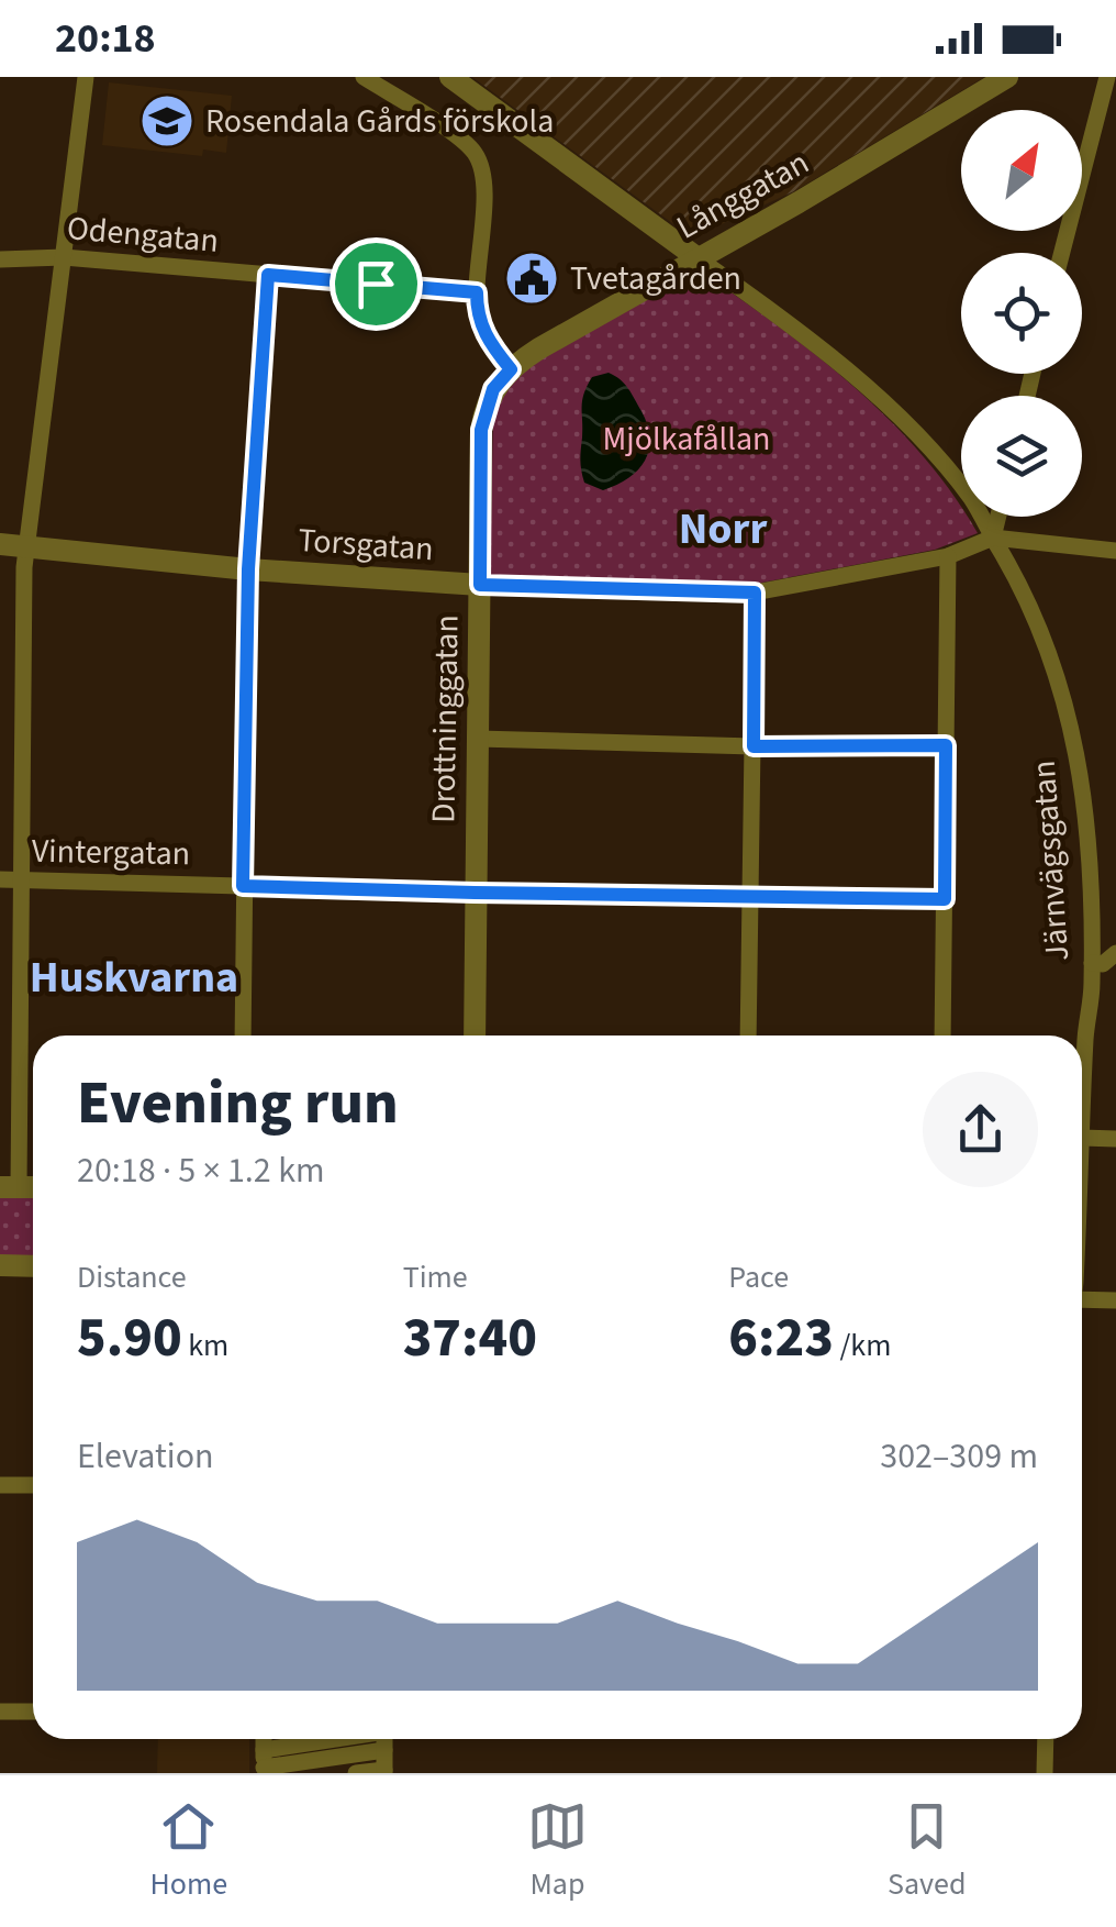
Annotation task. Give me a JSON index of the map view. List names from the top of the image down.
{
  "streets": {
    "street": [
      "Långgatan",
      "Odengatan",
      "Torsgatan",
      "Drottninggatan",
      "Vintergatan",
      "Järnvägsgatan"
    ]
  },
  "crossings": [
    ["Långgatan", "Drottninggatan"],
    ["Långgatan", "Järnvägsgatan"],
    ["Torsgatan", "Drottninggatan"],
    ["Torsgatan", "Järnvägsgatan"],
    ["Drottninggatan", "Vintergatan"]
  ],
  "districts": ["Norr", "Huskvarna"],
  "parks": ["Mjölkafållan"],
  "places": {
    "school or university": ["Rosendala Gårds förskola"],
    "public building": ["Tvetagården"]
  },
  "north": "top right",
  "page": {
    "status": "20:18",
    "heading": ["Evening run", "20:18 · 5 × 1.2 km"],
    "stats": [
      ["Distance", "5.90 km"],
      ["Time", "37:40"],
      ["Pace", "6:23 /km"]
    ],
    "chart": ["Elevation", "302–309 m"],
    "tabs": ["Home", "Map", "Saved"]
  }
}
